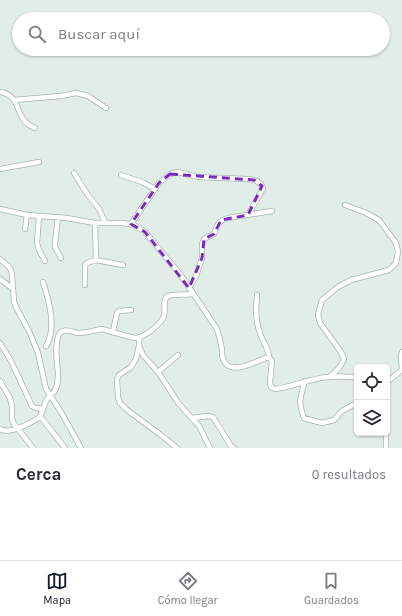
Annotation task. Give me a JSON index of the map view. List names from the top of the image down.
{
  "page": {
    "search": "Buscar aquí",
    "heading": ["Cerca", "0 resultados"],
    "nav": ["Mapa", "Cómo llegar", "Guardados"]
  }
}
